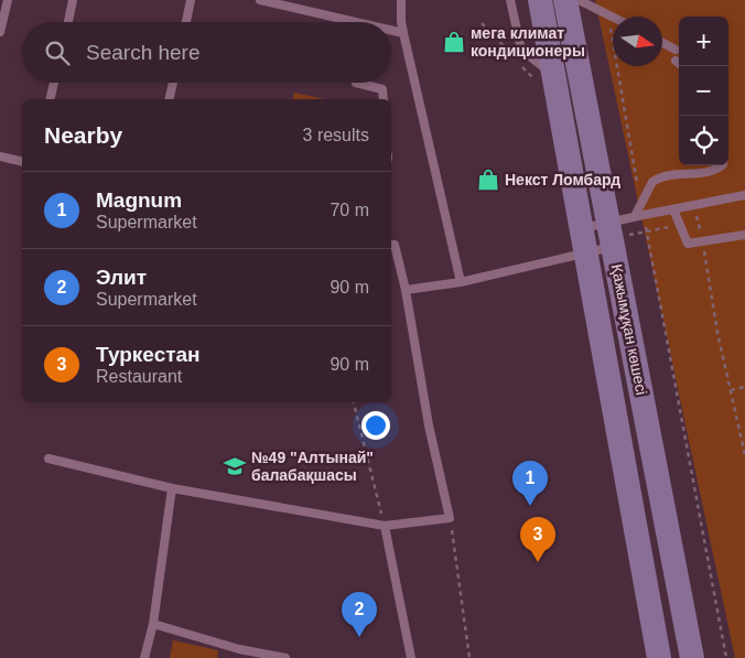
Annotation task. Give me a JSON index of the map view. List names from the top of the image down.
{
  "streets": {
    "main road": ["Қажымұқан көшесі"]
  },
  "places": {
    "shop": ["мега климат кондиционеры", "Некст Ломбард"],
    "school or university": ["№49 \"Алтынай\" балабақшасы"]
  },
  "north": "right",
  "page": {
    "map_buttons": ["+", "−"],
    "search": "Search here",
    "heading": ["Nearby", "3 results"],
    "list": [
      {
        "mark": "1",
        "name": "Magnum",
        "note": "Supermarket",
        "value": "70 m"
      },
      {
        "mark": "2",
        "name": "Элит",
        "note": "Supermarket",
        "value": "90 m"
      },
      {
        "mark": "3",
        "name": "Туркестан",
        "note": "Restaurant",
        "value": "90 m"
      }
    ],
    "pins": ["1", "3", "2"]
  }
}
